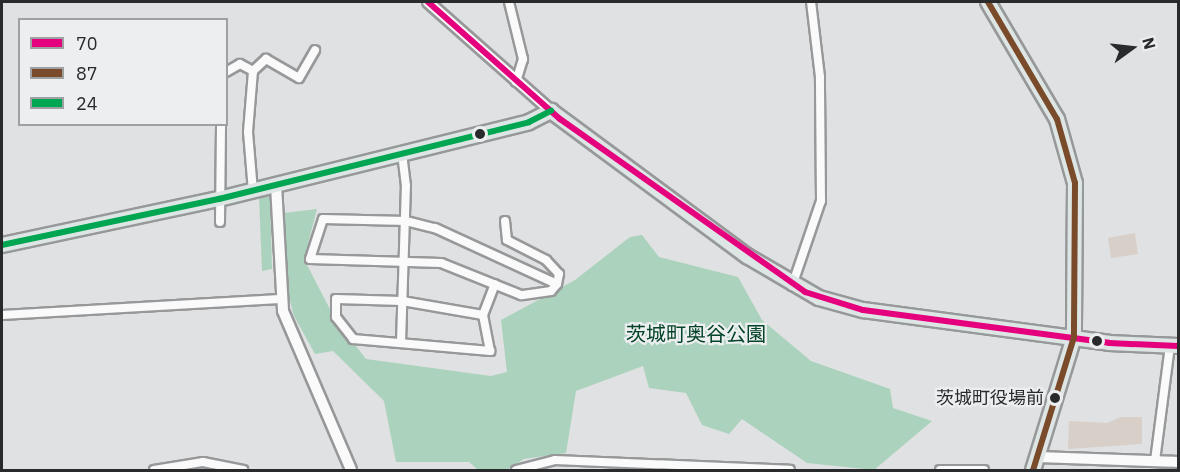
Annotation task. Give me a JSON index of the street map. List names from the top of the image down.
{
  "parks": ["茨城町奥谷公園"],
  "places": ["茨城町役場前"],
  "lines": ["transit line 70", "transit line 87", "transit line 24"],
  "legend": ["70", "87", "24"],
  "north": "right"
}
